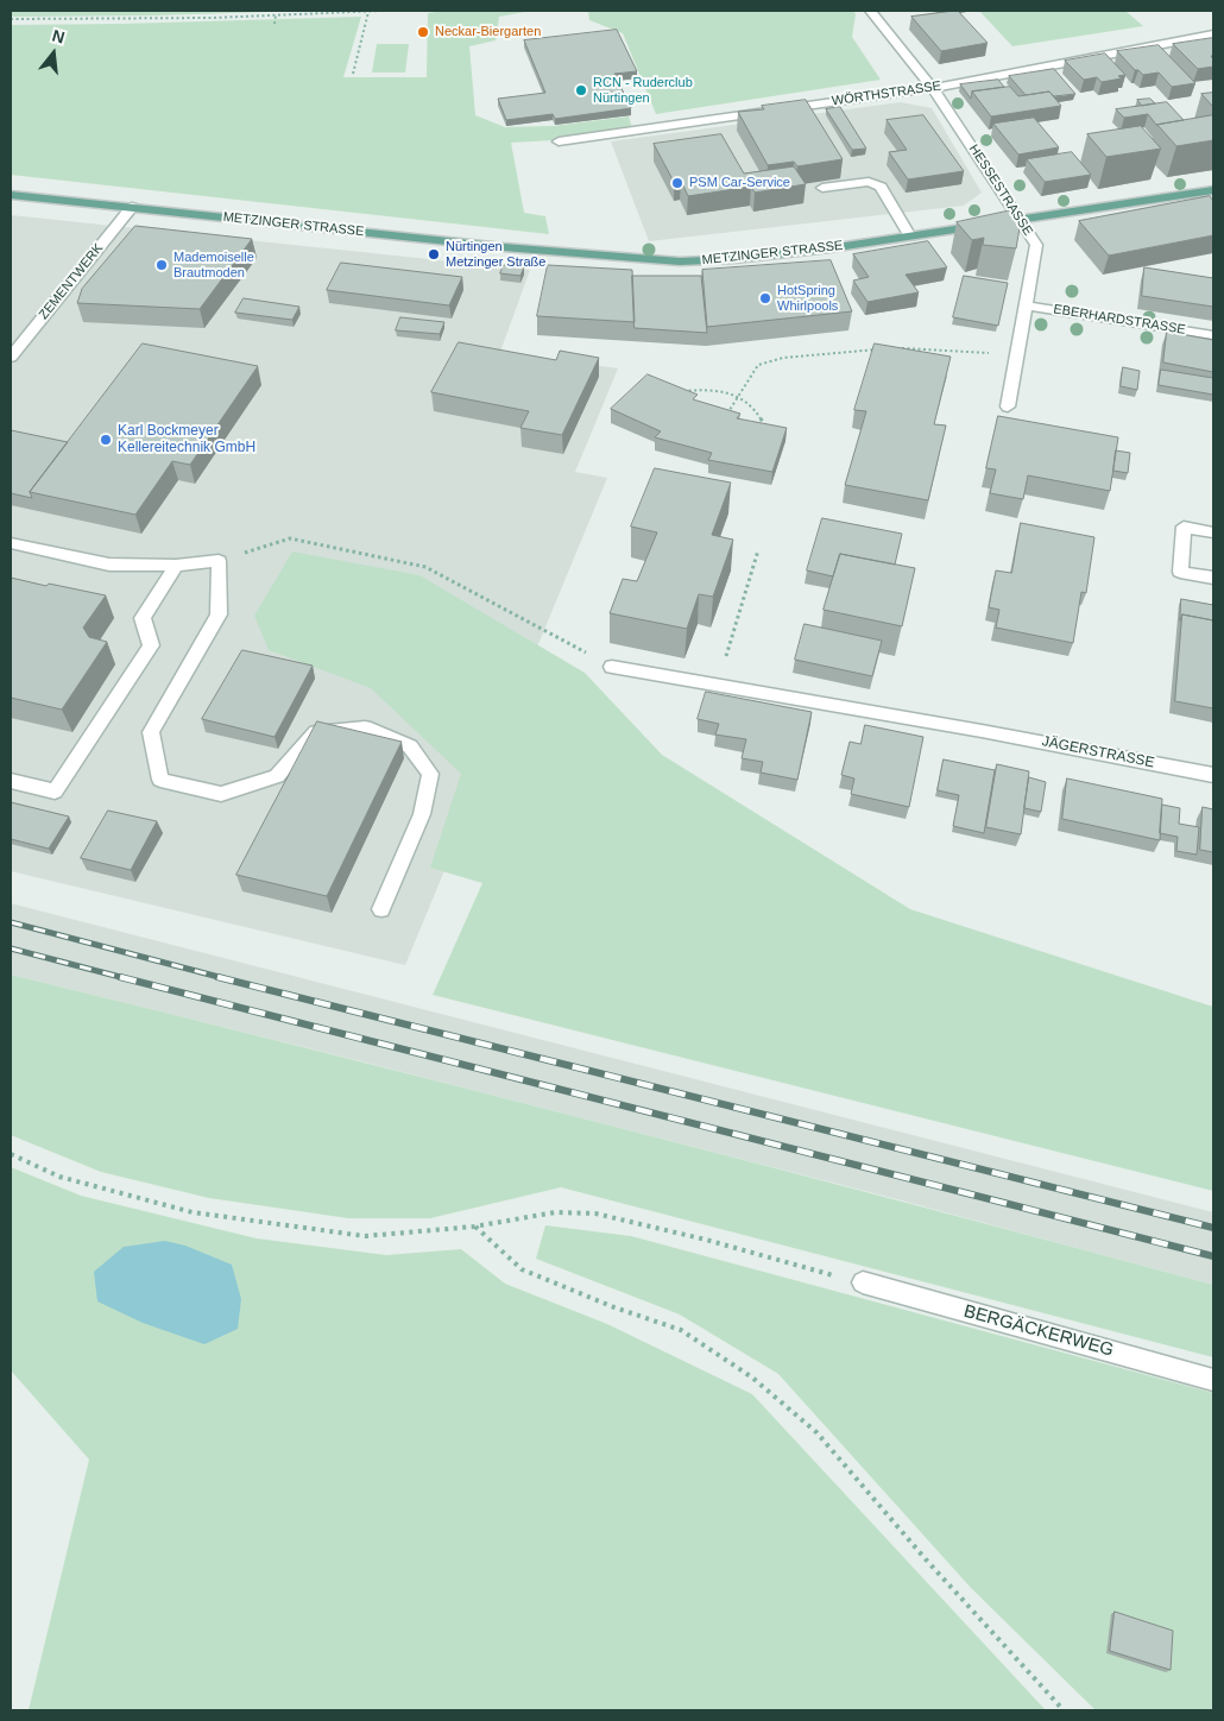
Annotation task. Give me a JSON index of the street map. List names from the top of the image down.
{
  "streets": {
    "main road": ["METZINGER STRASSE"],
    "street": [
      "WÖRTHSTRASSE",
      "HESSESTRASSE",
      "ZEMENTWERK",
      "EBERHARDSTRASSE",
      "JÄGERSTRASSE",
      "BERGÄCKERWEG"
    ]
  },
  "crossings": [
    ["WÖRTHSTRASSE", "HESSESTRASSE"],
    ["HESSESTRASSE", "METZINGER STRASSE"],
    ["HESSESTRASSE", "EBERHARDSTRASSE"],
    ["METZINGER STRASSE", "ZEMENTWERK"]
  ],
  "places": [
    "Neckar-Biergarten",
    "RCN - Ruderclub Nürtingen",
    "PSM Car-Service",
    "Nürtingen Metzinger Straße",
    "Mademoiselle Brautmoden",
    "HotSpring Whirlpools",
    "Karl Bockmeyer Kellereitechnik GmbH"
  ],
  "north": "top"
}
